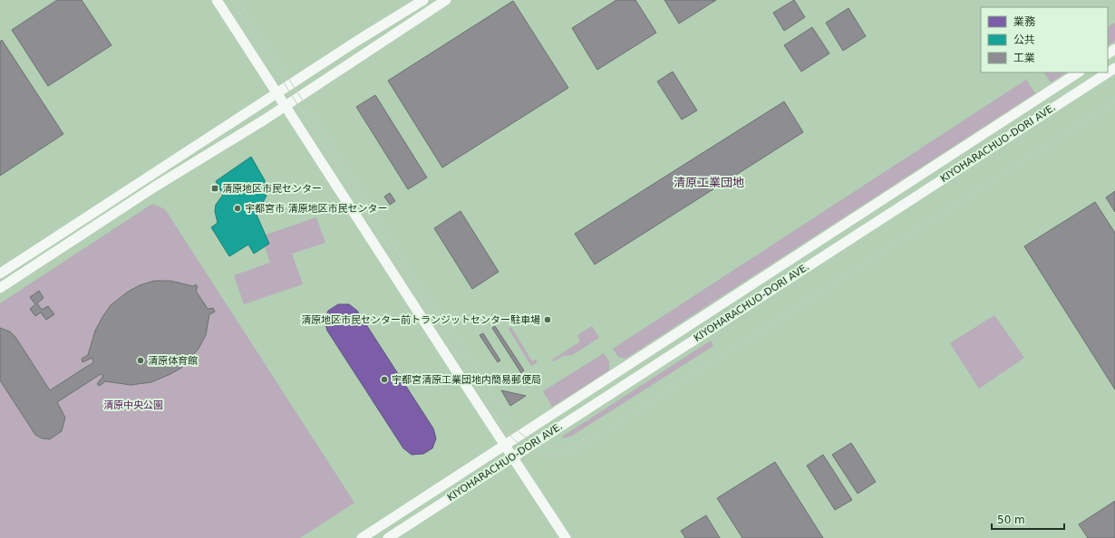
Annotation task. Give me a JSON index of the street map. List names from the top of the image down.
{
  "streets": {
    "street": ["KIYOHARACHUO-DORI AVE."]
  },
  "districts": ["清原工業団地"],
  "parks": ["清原中央公園"],
  "places": {
    "transit": ["清原地区市民センター"],
    "other": [
      "宇都宮市 清原地区市民センター",
      "清原地区市民センター前トランジットセンター駐車場",
      "清原体育館",
      "宇都宮清原工業団地内簡易郵便局"
    ]
  },
  "legend": ["業務", "公共", "工業"],
  "scale_bar": "50 m"
}
